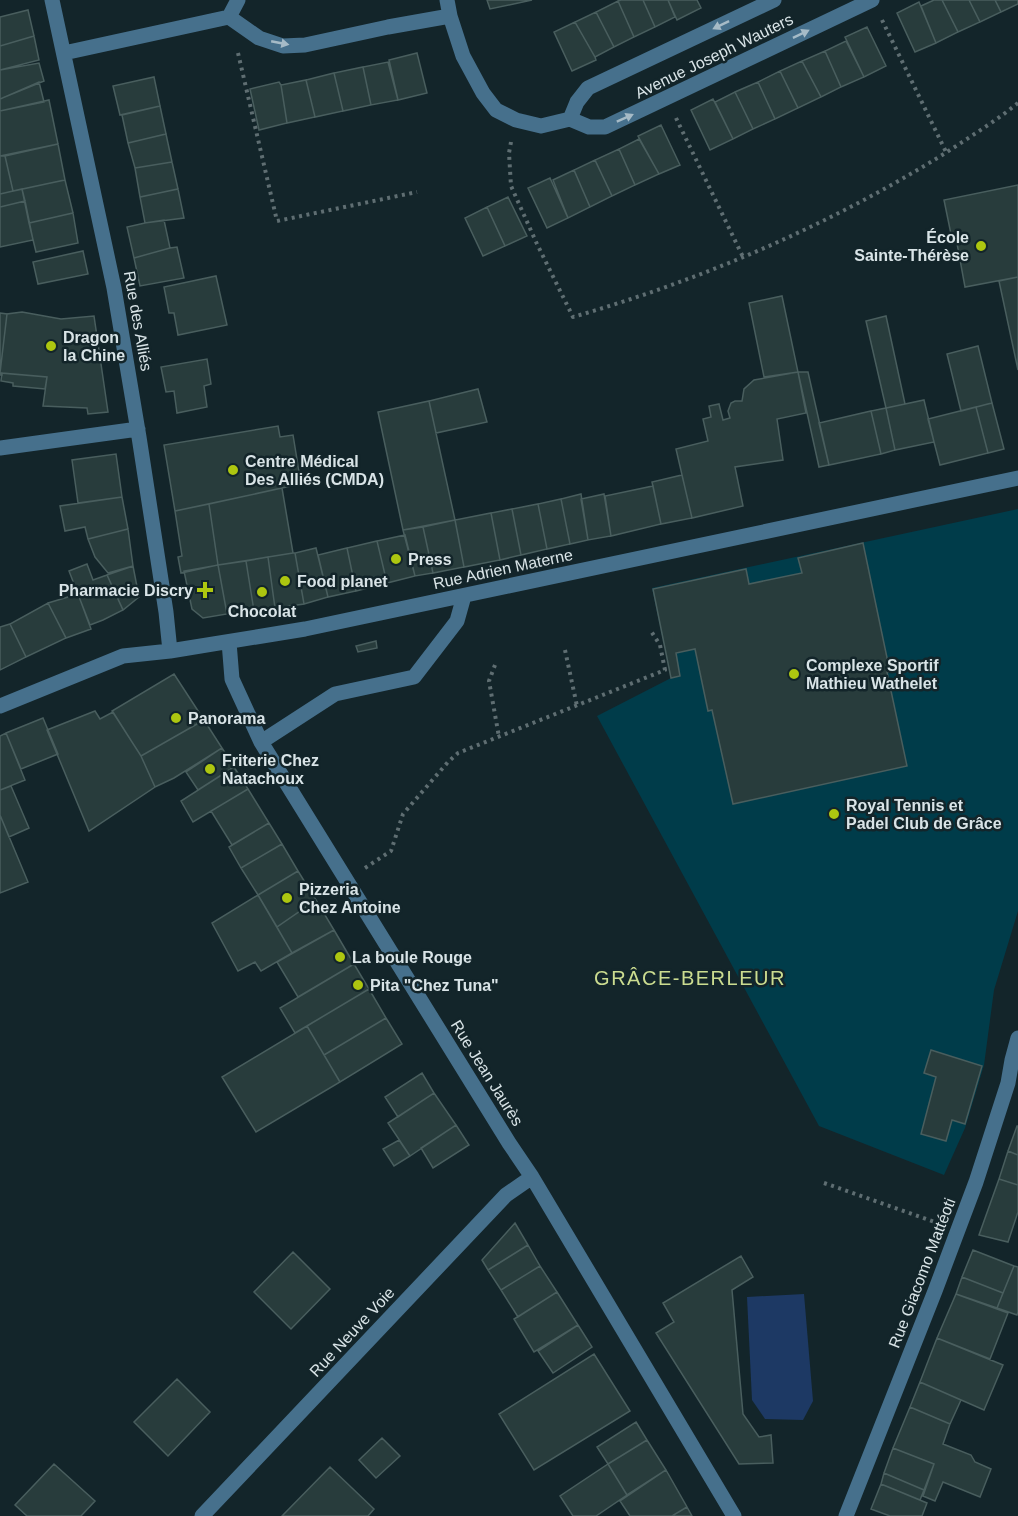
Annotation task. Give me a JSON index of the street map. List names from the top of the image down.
{
  "streets": {
    "street": [
      "Avenue Joseph Wauters",
      "Rue des Alliés",
      "Rue Adrien Materne",
      "Rue Jean Jaurès",
      "Rue Giacomo Mattéoti",
      "Rue Neuve Voie"
    ]
  },
  "crossings": [
    ["Rue des Alliés", "Rue Adrien Materne"],
    ["Rue Adrien Materne", "Rue Jean Jaurès"],
    ["Rue Jean Jaurès", "Rue Neuve Voie"]
  ],
  "districts": ["GRÂCE-BERLEUR"],
  "places": {
    "other": [
      "École Sainte-Thérèse",
      "Dragon la Chine",
      "Centre Médical Des Alliés (CMDA)",
      "Press",
      "Food planet",
      "Chocolat",
      "Complexe Sportif Mathieu Wathelet",
      "Panorama",
      "Friterie Chez Natachoux",
      "Royal Tennis et Padel Club de Grâce",
      "Pizzeria Chez Antoine",
      "La boule Rouge",
      "Pita \"Chez Tuna\""
    ],
    "health": ["Pharmacie Discry"]
  }
}
